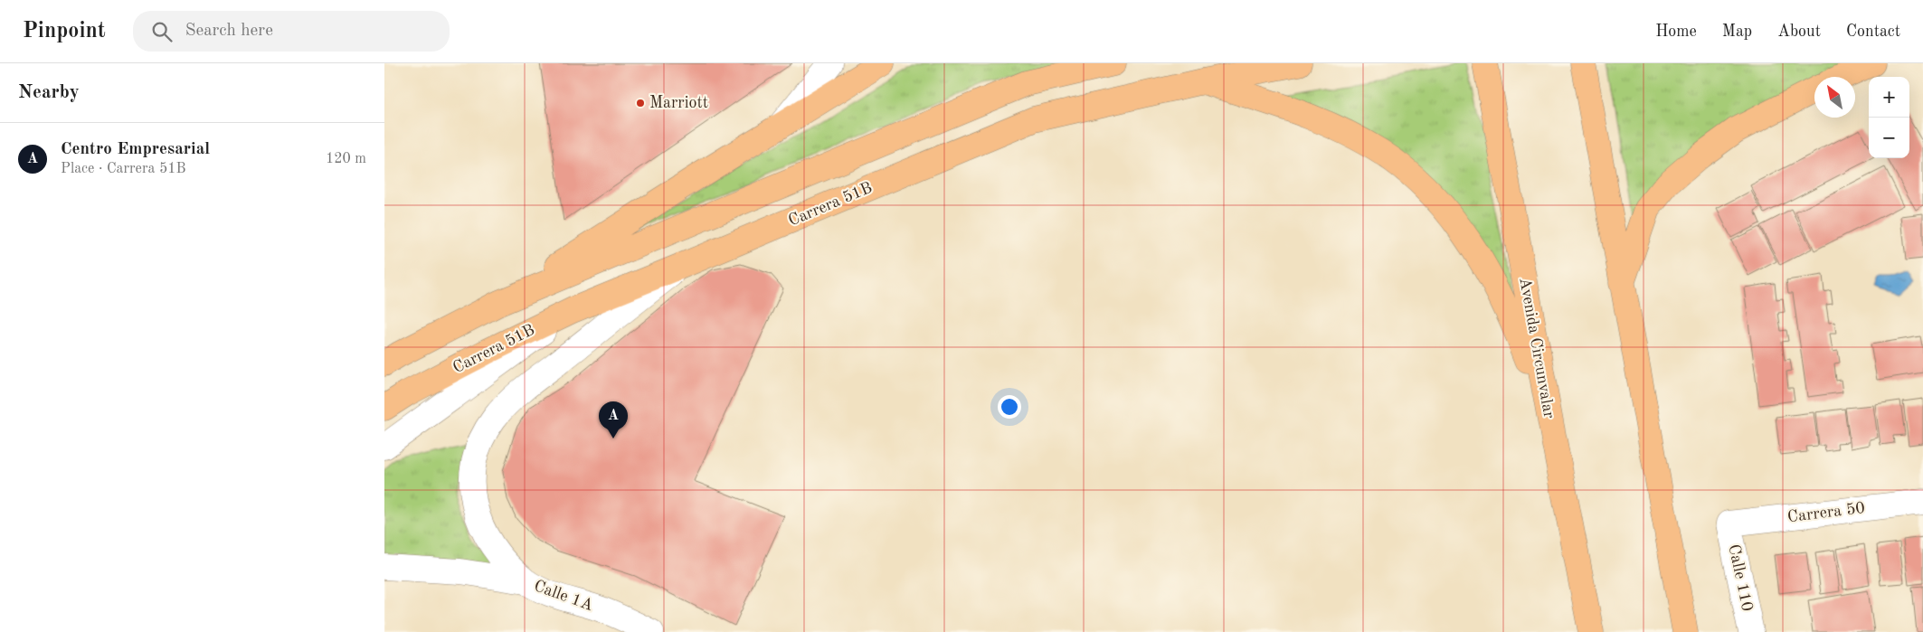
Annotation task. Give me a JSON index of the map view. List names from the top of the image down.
{
  "streets": {
    "main road": ["Carrera 51B", "Avenida Circunvalar"],
    "street": ["Carrera 50", "Calle 110", "Calle 1A"]
  },
  "crossings": [
    ["Carrera 50", "Calle 110"]
  ],
  "places": ["Marriott"],
  "north": "top left",
  "page": {
    "header": "Pinpoint",
    "search": "Search here",
    "nav": [
      "Home",
      "Map",
      "About",
      "Contact"
    ],
    "heading": "Nearby",
    "map_buttons": ["+", "−"],
    "list": [
      {
        "mark": "A",
        "name": "Centro Empresarial",
        "note": "Place · Carrera 51B",
        "value": "120 m"
      }
    ],
    "pins": "A"
  }
}
